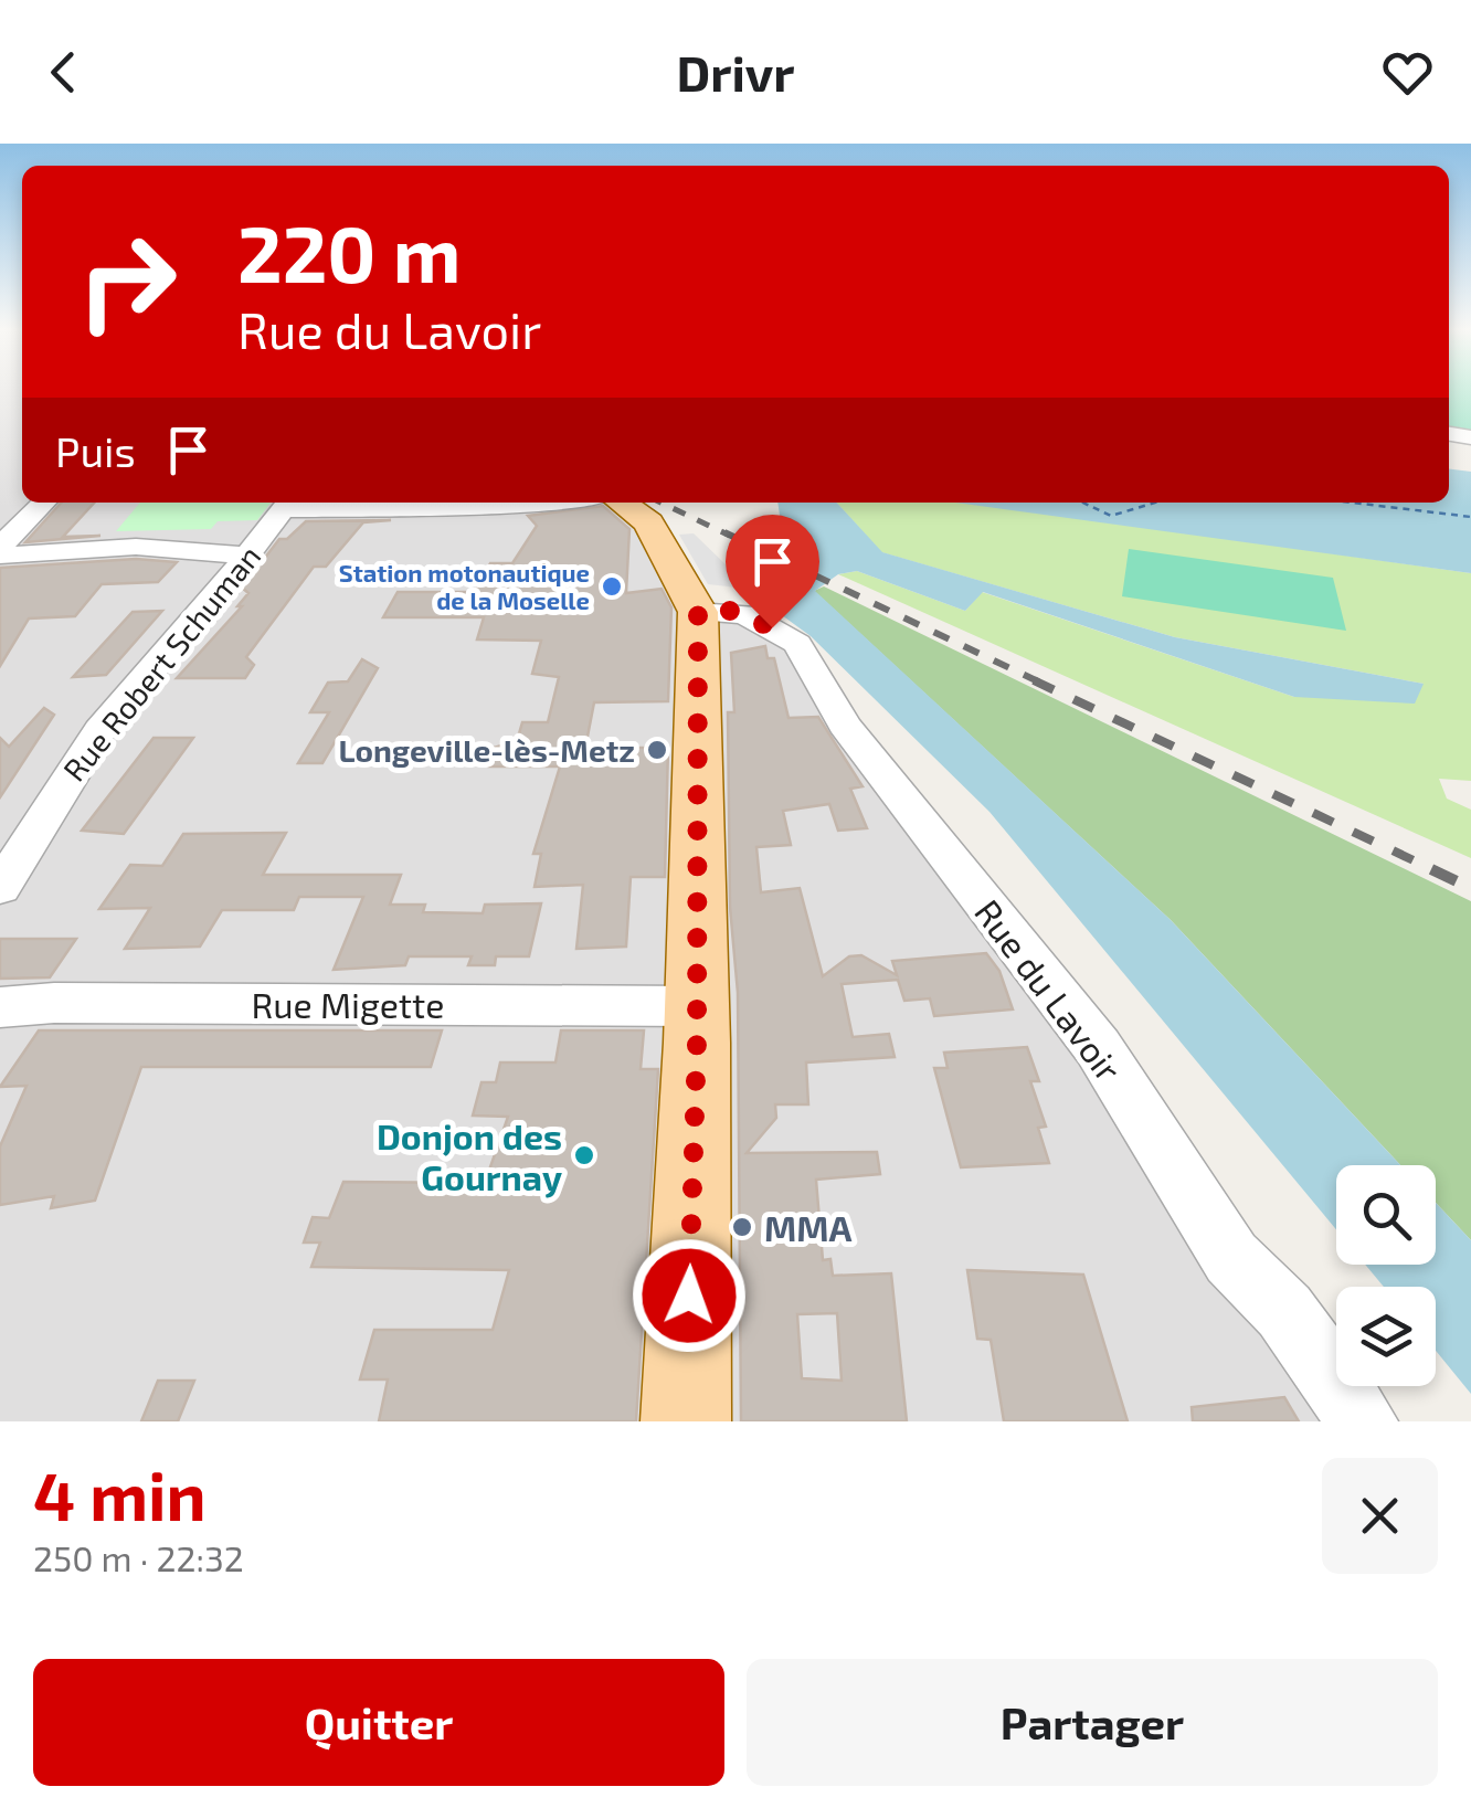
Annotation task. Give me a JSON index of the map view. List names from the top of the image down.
{
  "streets": {
    "street": ["Rue Robert Schuman", "Rue du Lavoir", "Rue Migette"]
  },
  "places": [
    "Station motonautique de la Moselle",
    "Longeville-lès-Metz",
    "Donjon des Gournay",
    "MMA"
  ],
  "page": {
    "header": "Drivr",
    "turn": ["220 m", "Rue du Lavoir"],
    "then": "Puis",
    "heading": ["4 min", "250 m · 22:32"],
    "buttons": ["Quitter", "Partager"]
  }
}
